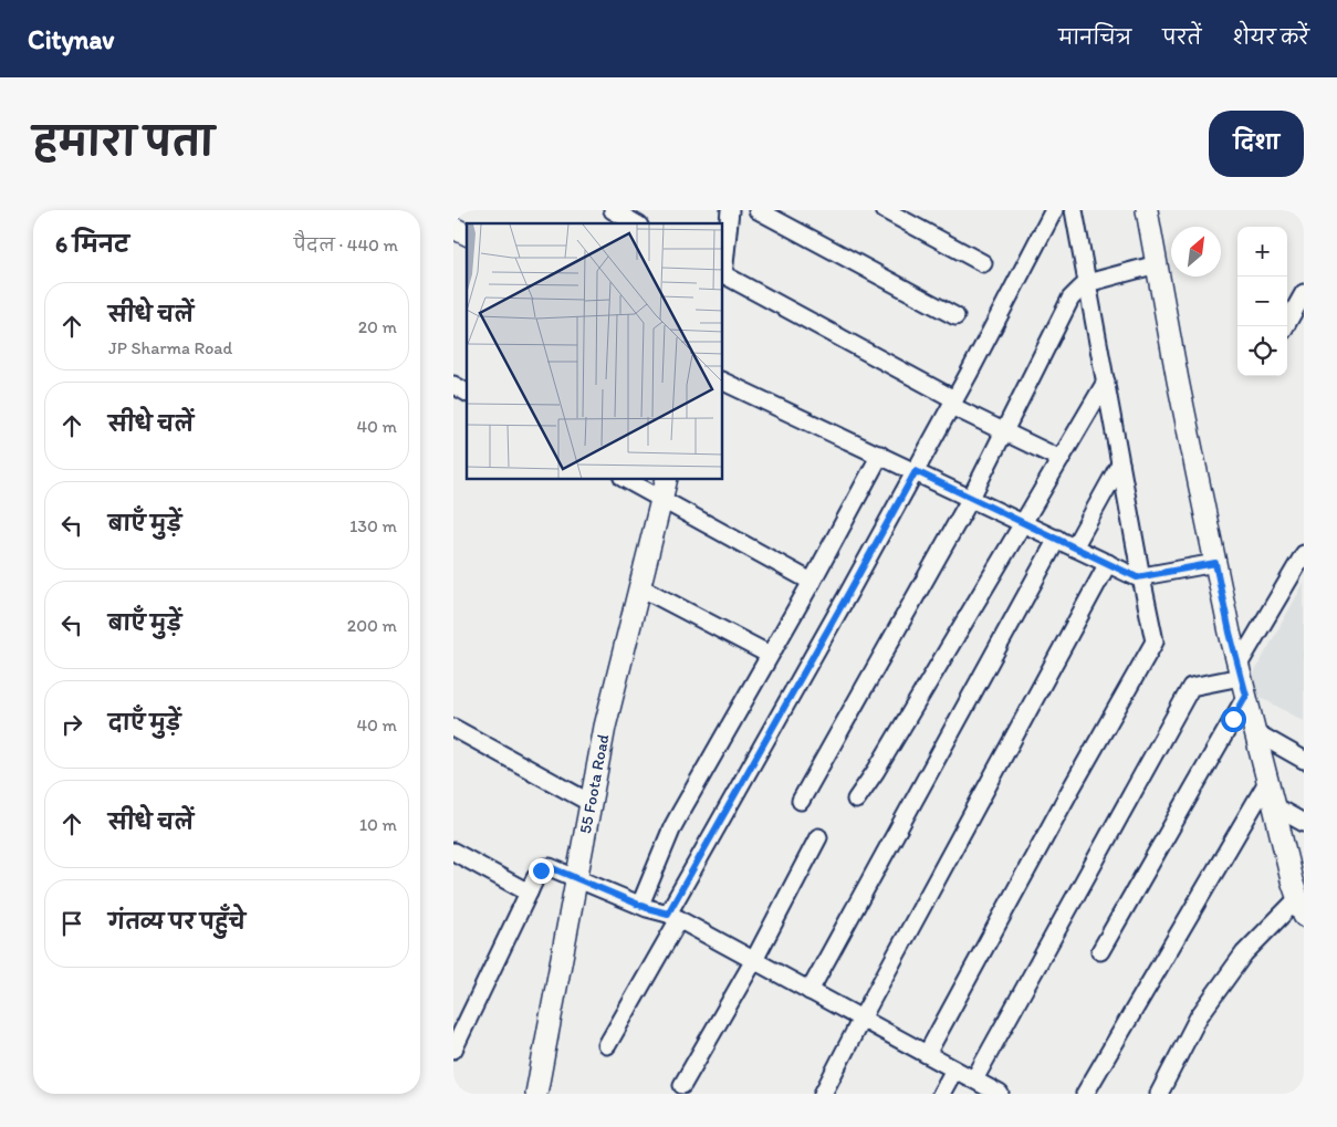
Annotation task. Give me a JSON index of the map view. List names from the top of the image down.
{
  "streets": {
    "street": ["55 Foota Road"]
  },
  "north": "top right",
  "page": {
    "header": "Citynav",
    "nav": ["मानचित्र", "परतें", "शेयर करें"],
    "title": "हमारा पता",
    "buttons": "दिशा",
    "heading": ["6 मिनट", "पैदल · 440 m"],
    "map_buttons": ["+", "−"],
    "list": [
      ["सीधे चलें", "JP Sharma Road", "20 m"],
      ["सीधे चलें", "40 m"],
      ["बाएँ मुड़ें", "130 m"],
      ["बाएँ मुड़ें", "200 m"],
      ["दाएँ मुड़ें", "40 m"],
      ["सीधे चलें", "10 m"],
      "गंतव्य पर पहुँचे"
    ]
  }
}
